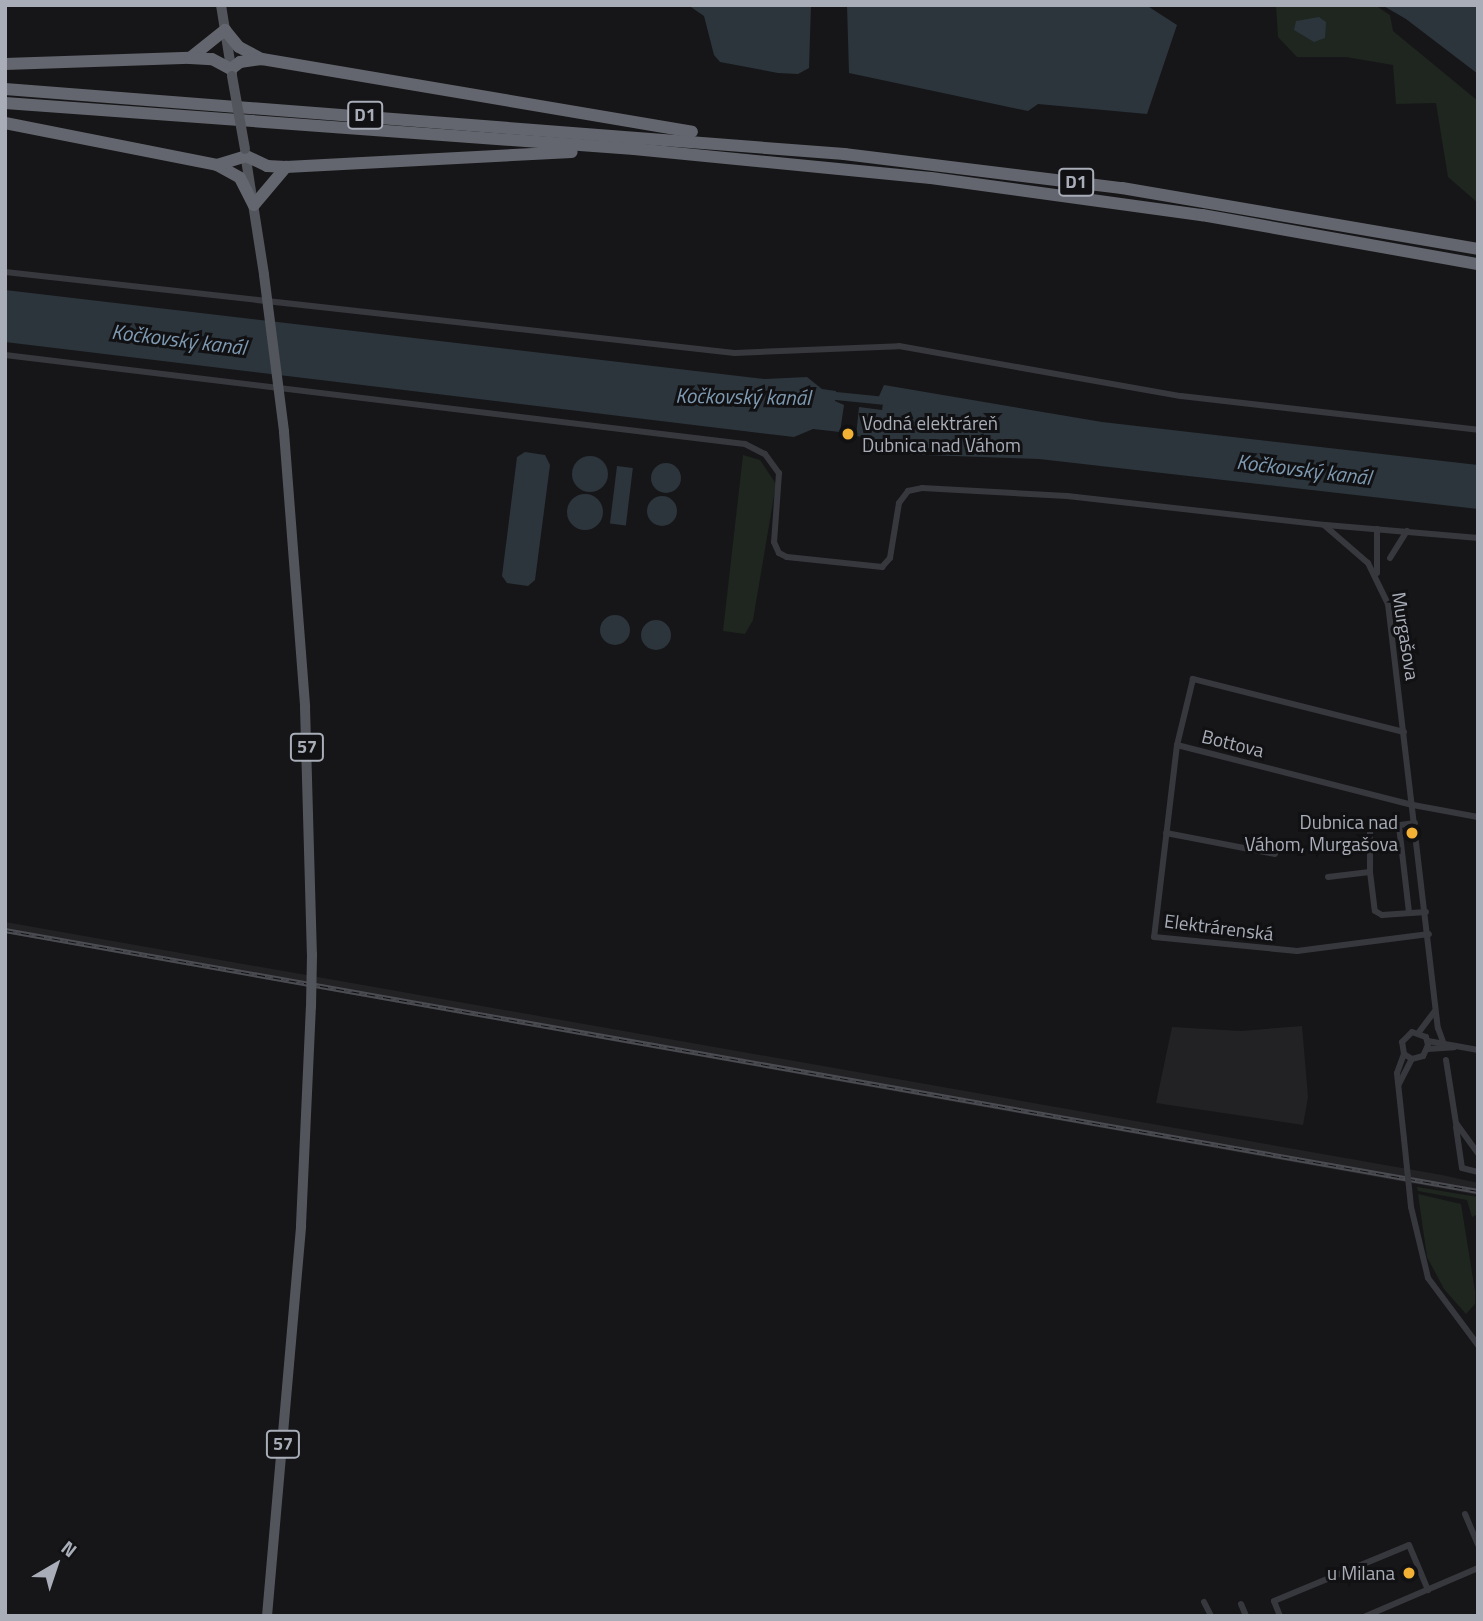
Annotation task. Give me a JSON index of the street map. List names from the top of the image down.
{
  "streets": {
    "highway": ["D1"],
    "main road": ["57"],
    "street": ["Murgašova", "Bottova", "Elektrárenská"]
  },
  "crossings": [
    ["Murgašova", "Bottova"],
    ["Murgašova", "Elektrárenská"],
    ["Bottova", "Elektrárenská"]
  ],
  "water": ["Kočkovský kanál"],
  "places": ["Vodná elektráreň Dubnica nad Váhom", "Dubnica nad Váhom, Murgašova", "u Milana"],
  "north": "top right"
}
